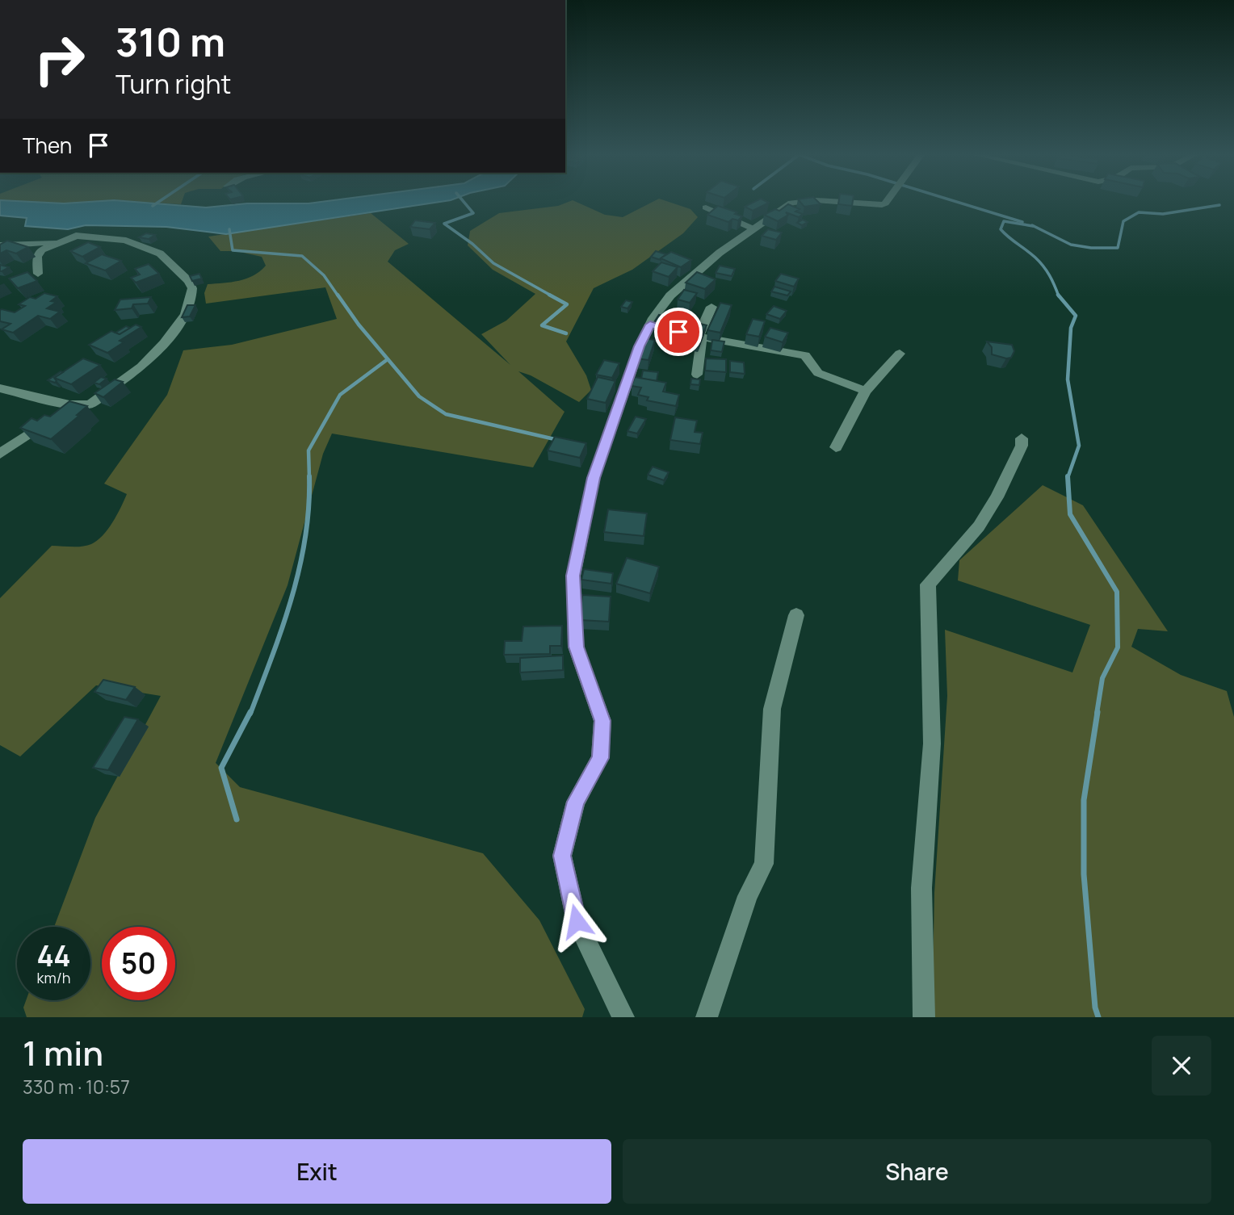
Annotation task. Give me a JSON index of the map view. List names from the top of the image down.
{
  "page": {
    "turn": ["310 m", "Turn right"],
    "then": "Then",
    "speed": "44 km/h",
    "limit": "50",
    "heading": ["1 min", "330 m · 10:57"],
    "buttons": ["Exit", "Share"]
  }
}
